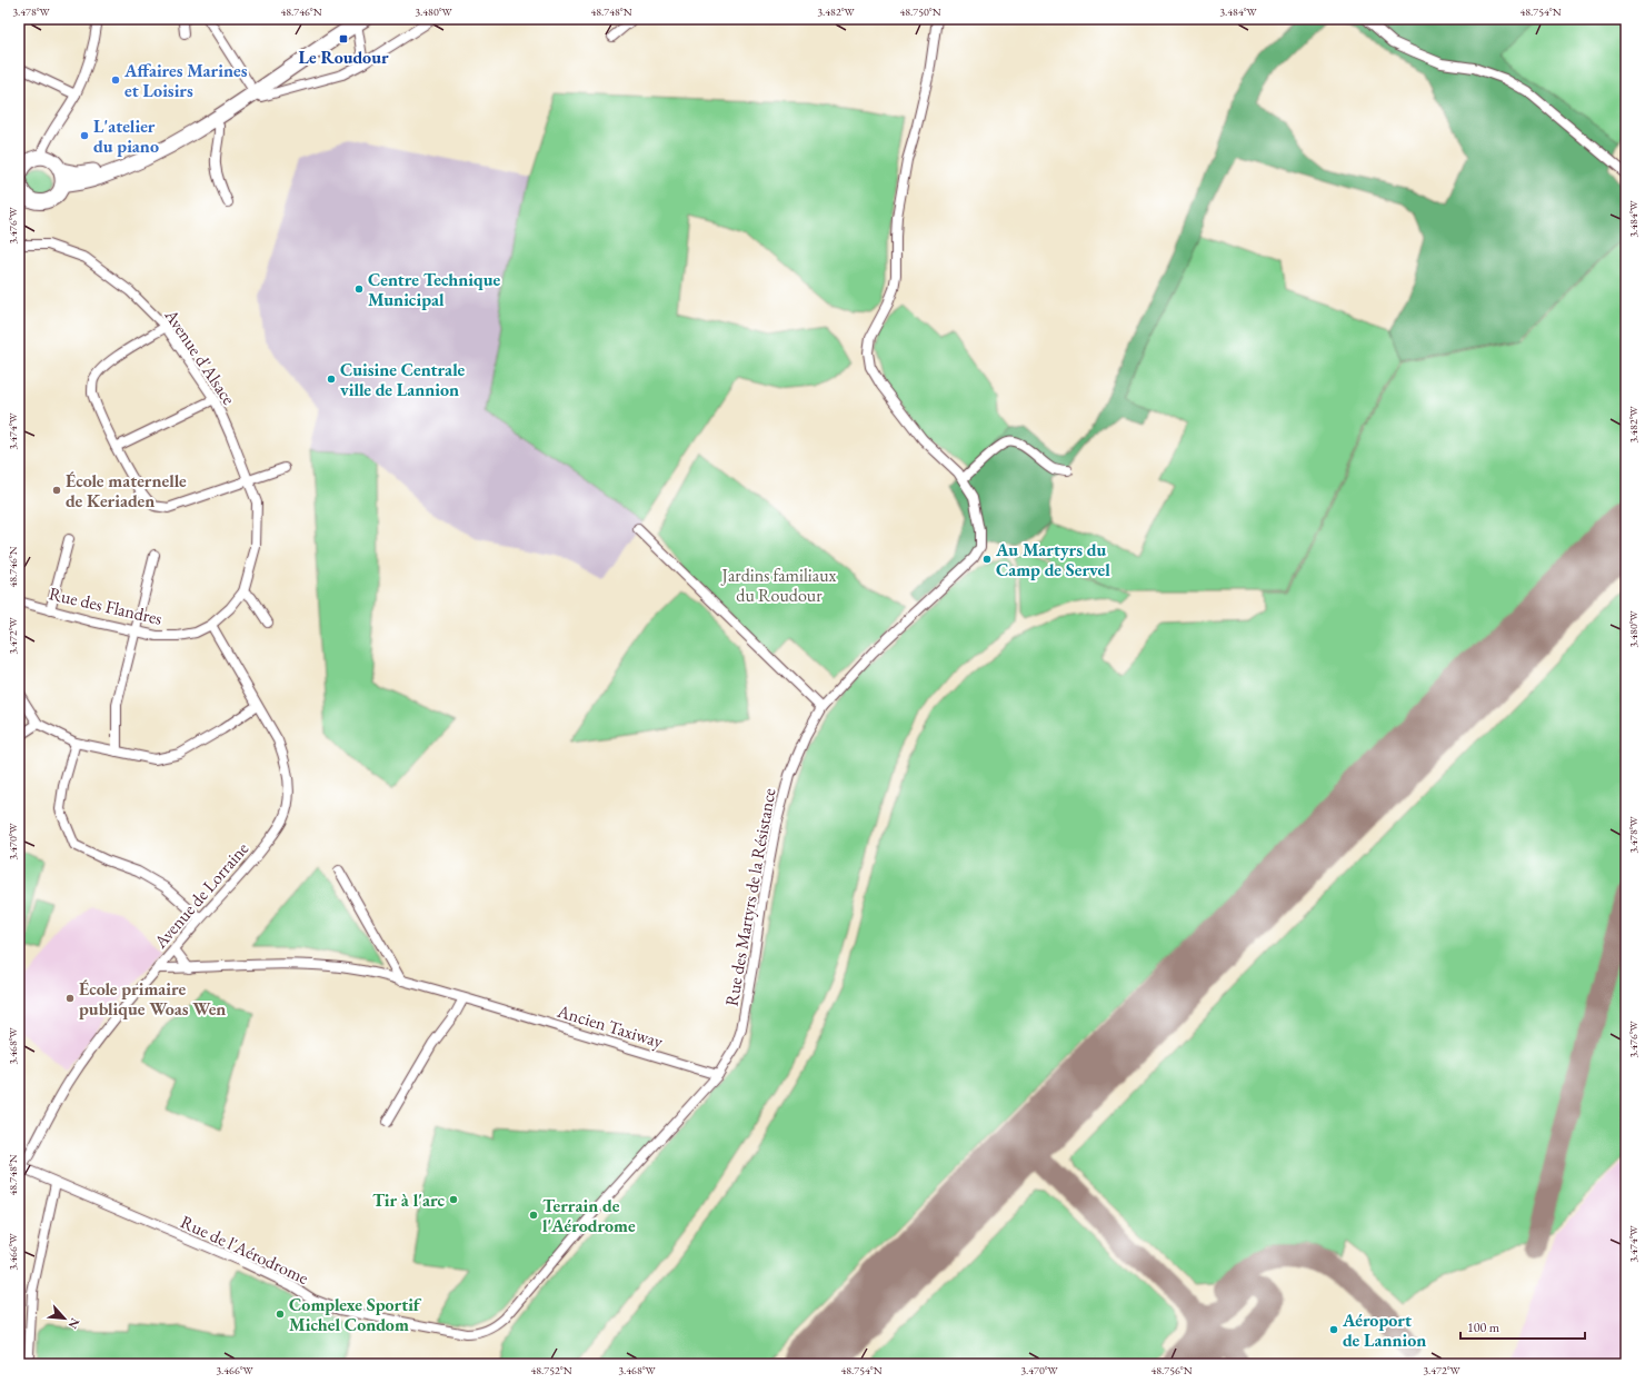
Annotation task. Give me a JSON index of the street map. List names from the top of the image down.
{
  "streets": {
    "street": [
      "Avenue d'Alsace",
      "Rue des Flandres",
      "Avenue de Lorraine",
      "Rue des Martyrs de la Résistance",
      "Ancien Taxiway",
      "Rue de l'Aérodrome"
    ]
  },
  "crossings": [
    ["Avenue d'Alsace", "Rue des Flandres"],
    ["Avenue d'Alsace", "Avenue de Lorraine"],
    ["Rue des Flandres", "Avenue de Lorraine"],
    ["Avenue de Lorraine", "Ancien Taxiway"],
    ["Avenue de Lorraine", "Rue de l'Aérodrome"],
    ["Rue des Martyrs de la Résistance", "Ancien Taxiway"],
    ["Rue des Martyrs de la Résistance", "Rue de l'Aérodrome"]
  ],
  "parks": ["Jardins familiaux du Roudour"],
  "places": {
    "transit": ["Le Roudour"],
    "other": [
      "Affaires Marines et Loisirs",
      "L'atelier du piano",
      "Centre Technique Municipal",
      "Cuisine Centrale ville de Lannion",
      "École maternelle de Keriaden",
      "Au Martyrs du Camp de Servel",
      "École primaire publique Woas Wen",
      "Tir à l'arc",
      "Terrain de l'Aérodrome",
      "Complexe Sportif Michel Condom",
      "Aéroport de Lannion"
    ]
  },
  "scale_bar": "100 m",
  "north": "bottom right",
  "coordinates": [
    "3.478°W",
    "48.746°N",
    "3.480°W",
    "48.748°N",
    "3.482°W",
    "48.750°N",
    "3.484°W",
    "48.754°N",
    "3.476°W",
    "3.474°W",
    "3.472°W",
    "3.470°W",
    "3.468°W",
    "3.466°W",
    "48.752°N",
    "48.756°N"
  ]
}
